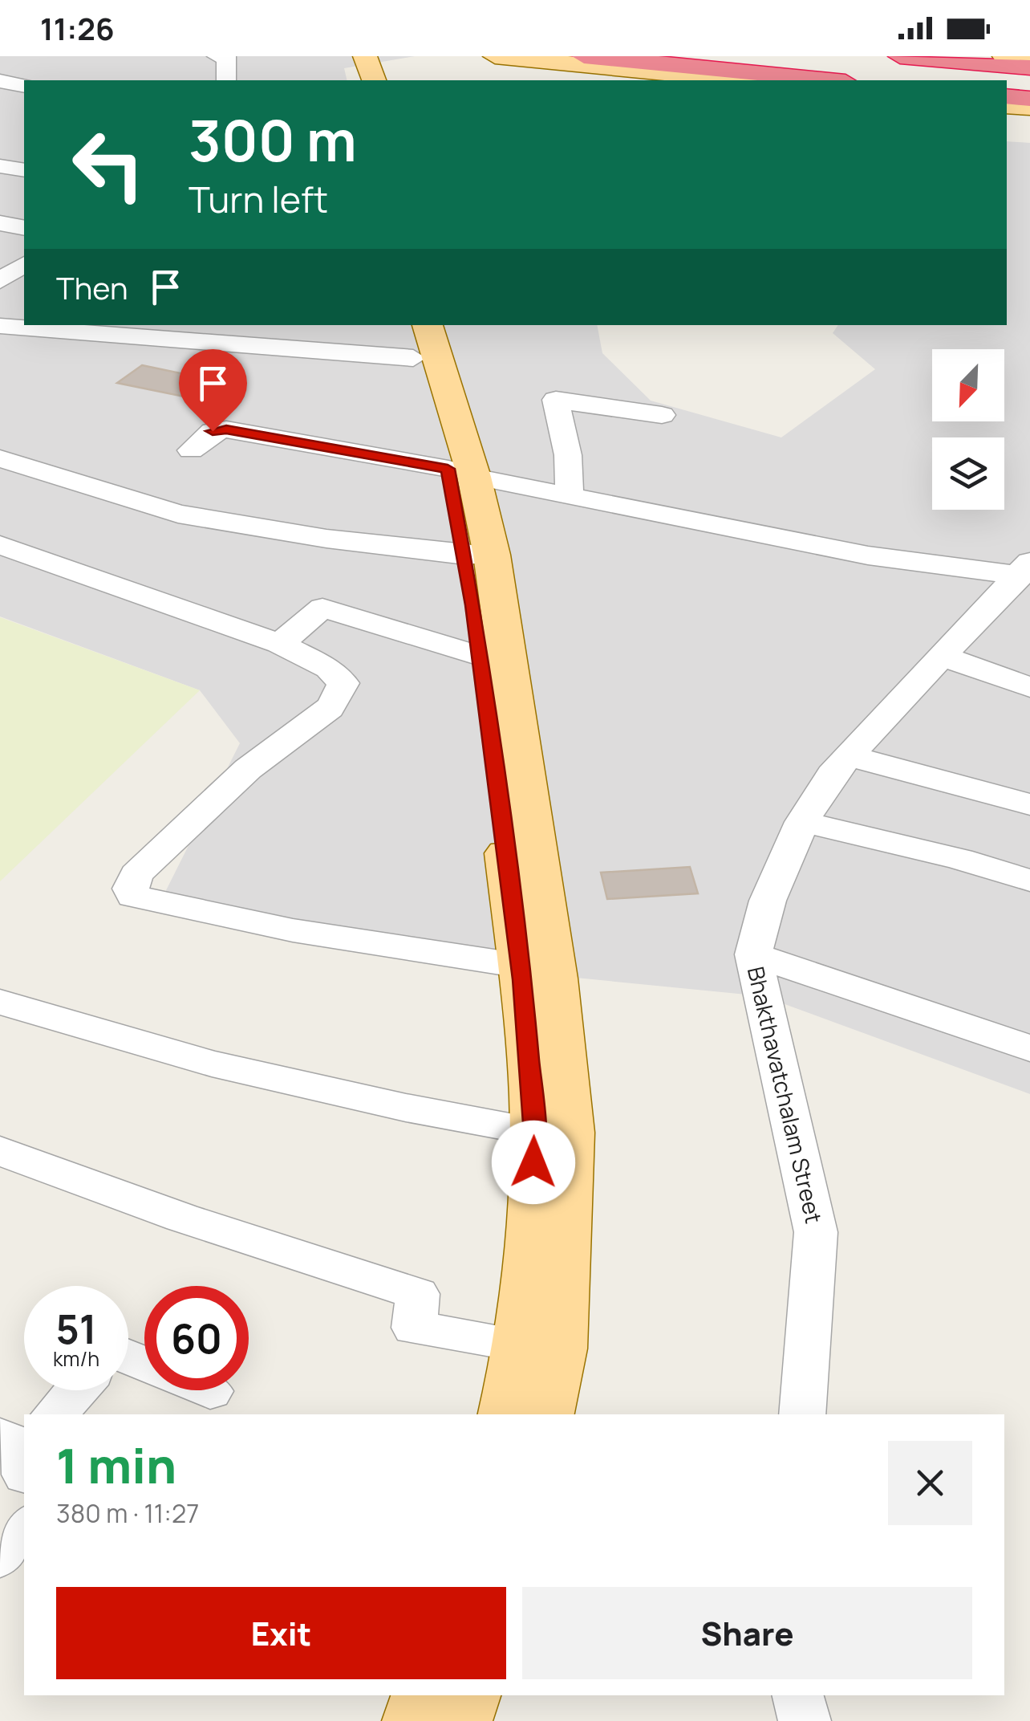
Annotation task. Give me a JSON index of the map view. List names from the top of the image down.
{
  "streets": {
    "street": ["Bhakthavatchalam Street"]
  },
  "north": "bottom left",
  "page": {
    "status": "11:26",
    "turn": ["300 m", "Turn left"],
    "then": "Then",
    "speed": "51 km/h",
    "limit": "60",
    "heading": ["1 min", "380 m · 11:27"],
    "buttons": ["Exit", "Share"]
  }
}
